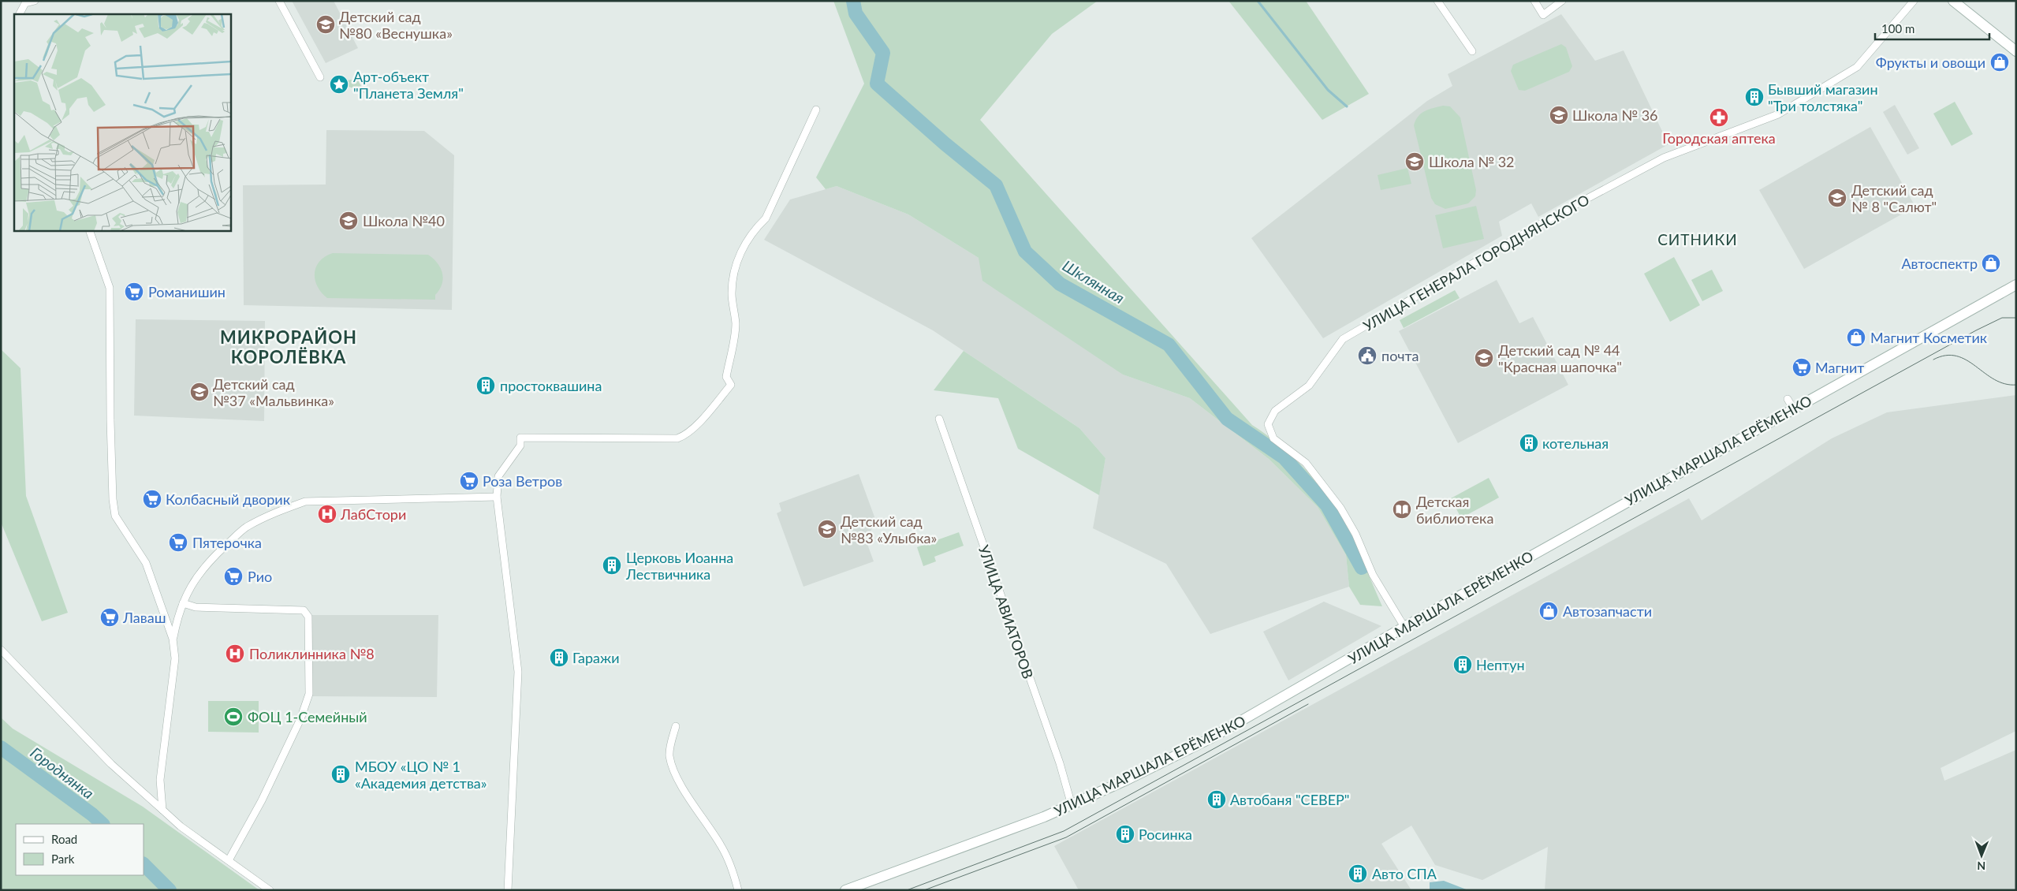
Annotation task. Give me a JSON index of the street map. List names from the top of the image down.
{
  "streets": {
    "main road": ["УЛИЦА МАРШАЛА ЕРЁМЕНКО"],
    "street": ["УЛИЦА ГЕНЕРАЛА ГОРОДНЯНСКОГО", "УЛИЦА АВИАТОРОВ"]
  },
  "crossings": [
    ["УЛИЦА ГЕНЕРАЛА ГОРОДНЯНСКОГО", "УЛИЦА МАРШАЛА ЕРЁМЕНКО"],
    ["УЛИЦА МАРШАЛА ЕРЁМЕНКО", "УЛИЦА АВИАТОРОВ"]
  ],
  "districts": ["СИТНИКИ", "МИКРОРАЙОН КОРОЛЁВКА"],
  "water": ["Шклянная", "Городнянка"],
  "places": {
    "school or university": [
      "Детский сад №80 «Веснушка»",
      "Школа № 36",
      "Школа № 32",
      "Детский сад № 8 \"Салют\"",
      "Школа №40",
      "Детский сад № 44 \"Красная шапочка\"",
      "Детский сад №37 «Мальвинка»",
      "Детский сад №83 «Улыбка»"
    ],
    "shop": [
      "Фрукты и овощи",
      "Автоспектр",
      "Магнит Косметик",
      "Автозапчасти"
    ],
    "place": ["Арт-объект \"Планета Земля\""],
    "building": [
      "Бывший магазин \"Три толстяка\"",
      "простоквашина",
      "котельная",
      "Церковь Иоанна Лествичника",
      "Гаражи",
      "Нептун",
      "МБОУ «ЦО № 1 «Академия детства»",
      "Автобаня \"СЕВЕР\"",
      "Росинка",
      "Авто СПА"
    ],
    "pharmacy": ["Городская аптека"],
    "supermarket": [
      "Романишин",
      "Магнит",
      "Роза Ветров",
      "Колбасный дворик",
      "Пятерочка",
      "Рио",
      "Лаваш"
    ],
    "public building": ["почта"],
    "library": ["Детская библиотека"],
    "hospital": ["ЛабСтори", "Поликлинника №8"],
    "sports": ["ФОЦ 1-Семейный"]
  },
  "legend": ["Road", "Park"],
  "scale_bar": "100 m",
  "north": "bottom"
}
